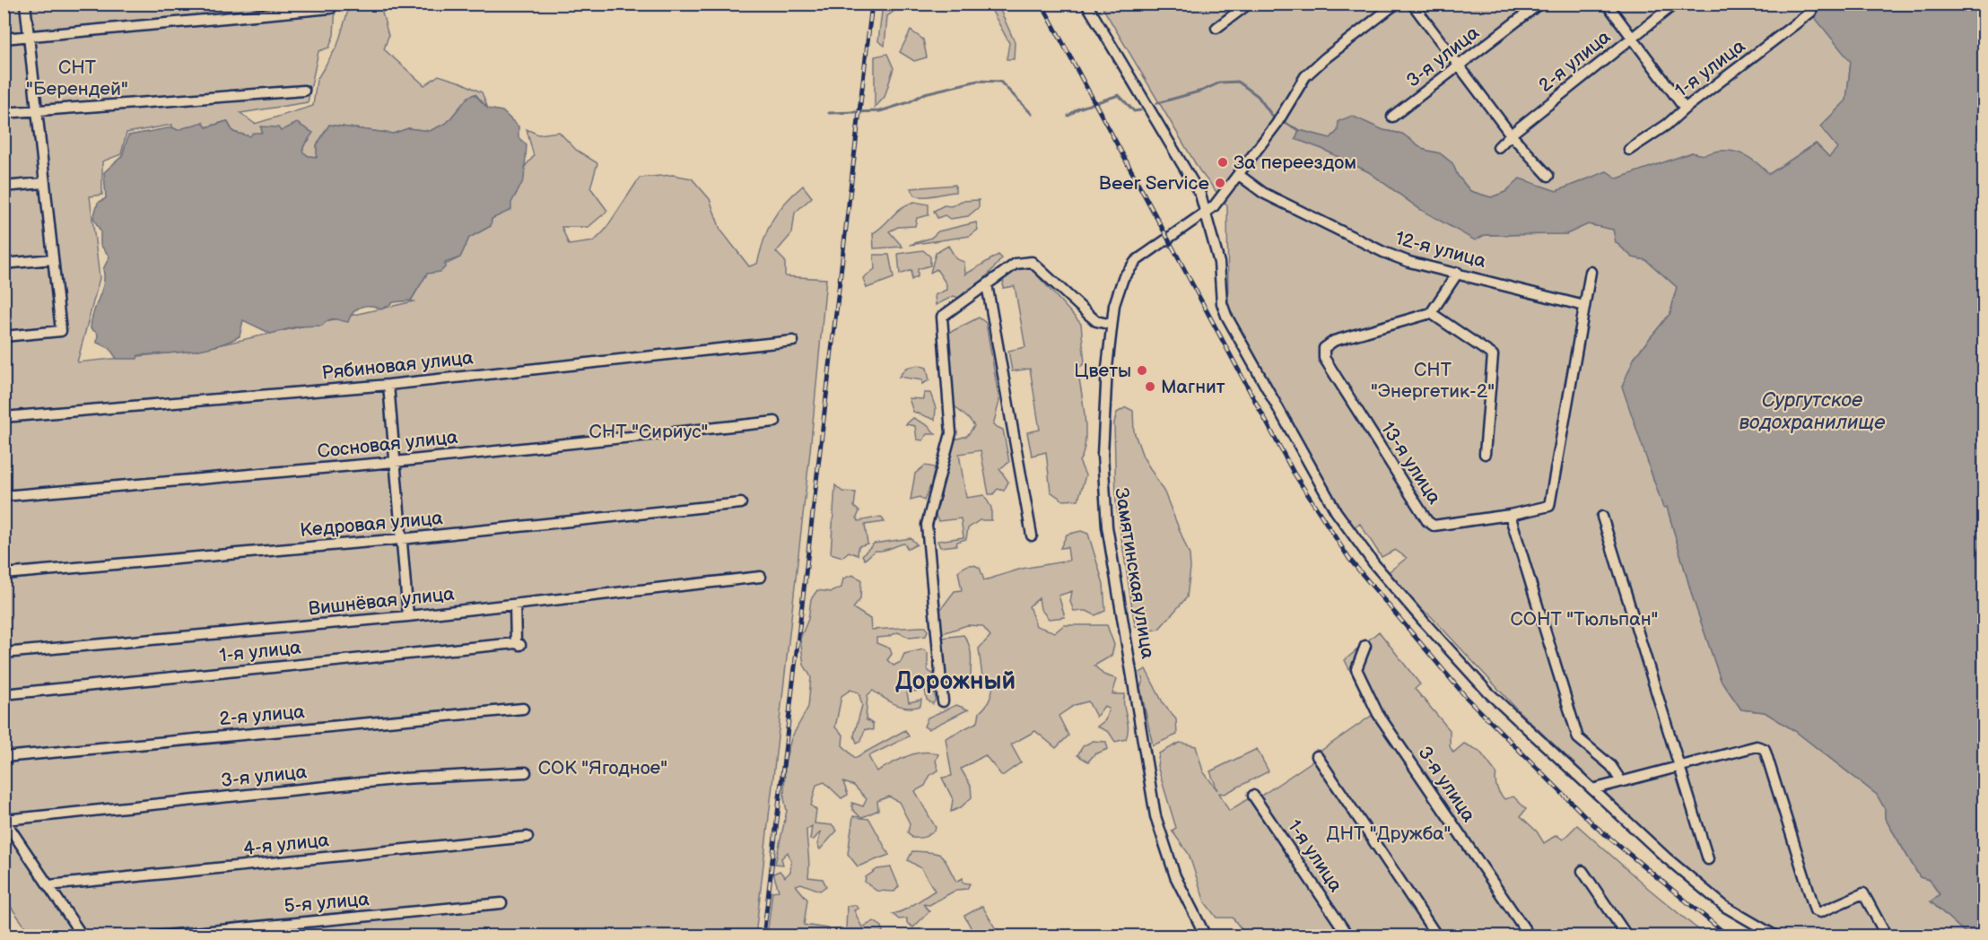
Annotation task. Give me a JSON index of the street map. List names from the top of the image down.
{
  "streets": {
    "street": [
      "3-я улица",
      "2-я улица",
      "1-я улица",
      "12-я улица",
      "Рябиновая улица",
      "Сосновая улица",
      "13-я улица",
      "Кедровая улица",
      "Замятинская улица",
      "Вишнёвая улица",
      "4-я улица",
      "5-я улица"
    ]
  },
  "crossings": [
    ["1-я улица", "Вишнёвая улица"],
    ["12-я улица", "Замятинская улица"]
  ],
  "districts": ["Дорожный"],
  "water": ["Сургутское водохранилище"],
  "parks": [
    "СНТ \"Берендей\"",
    "СHТ \"Энергетик-2\"",
    "СНТ \"Сириус\"",
    "СОНТ \"Тюльпан\"",
    "СОК \"Ягодное\"",
    "ДНТ \"Дружба\""
  ],
  "places": [
    "За переездом",
    "Beer Service",
    "Цветы",
    "Магнит"
  ]
}
